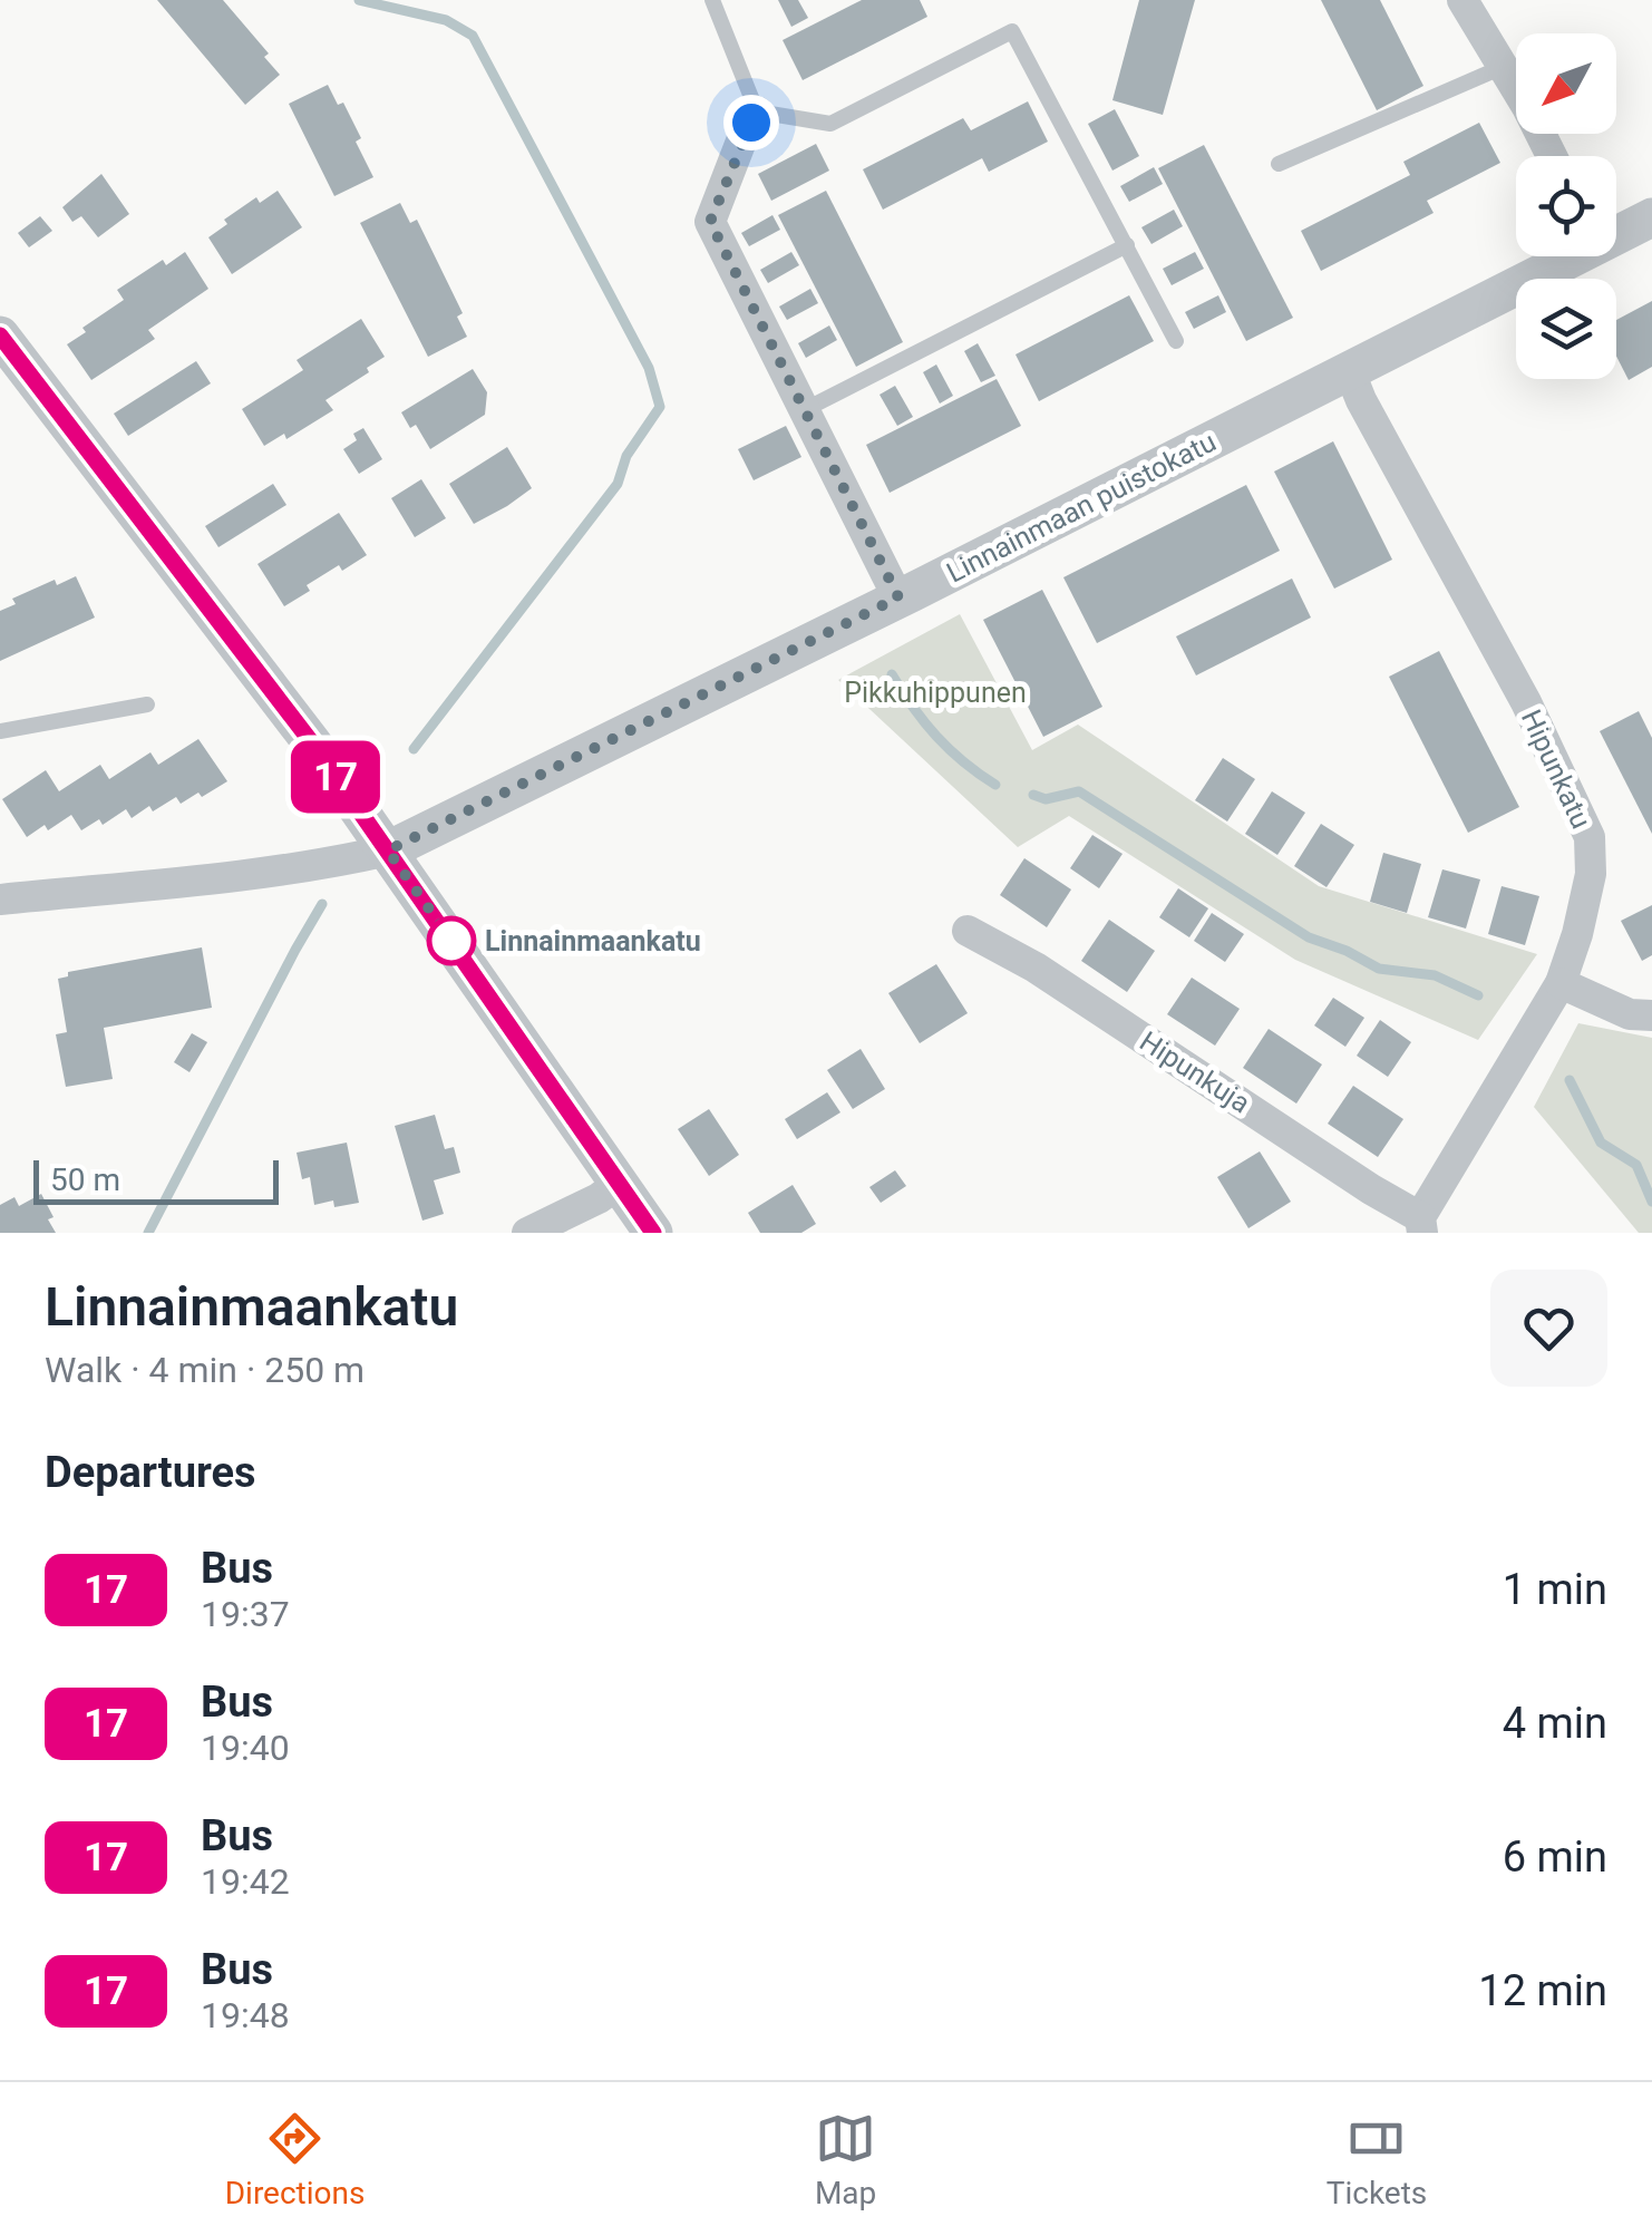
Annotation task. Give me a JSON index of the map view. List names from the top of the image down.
{
  "streets": {
    "street": ["Linnainmaan puistokatu", "Hipunkatu", "Hipunkuja"]
  },
  "crossings": [
    ["Linnainmaan puistokatu", "Hipunkatu"],
    ["Hipunkatu", "Hipunkuja"]
  ],
  "parks": ["Pikkuhippunen"],
  "places": ["Linnainmaankatu"],
  "lines": ["bus line 17"],
  "scale_bar": "50 m",
  "north": "bottom left",
  "page": {
    "on_map": "17",
    "scale": "50 m",
    "heading": [
      ["Linnainmaankatu", "Walk · 4 min · 250 m"],
      "Departures"
    ],
    "list": [
      {
        "mark": "17",
        "name": "Bus",
        "note": "19:37",
        "value": "1 min"
      },
      {
        "mark": "17",
        "name": "Bus",
        "note": "19:40",
        "value": "4 min"
      },
      {
        "mark": "17",
        "name": "Bus",
        "note": "19:42",
        "value": "6 min"
      },
      {
        "mark": "17",
        "name": "Bus",
        "note": "19:48",
        "value": "12 min"
      }
    ],
    "tabs": ["Directions", "Map", "Tickets"]
  }
}
